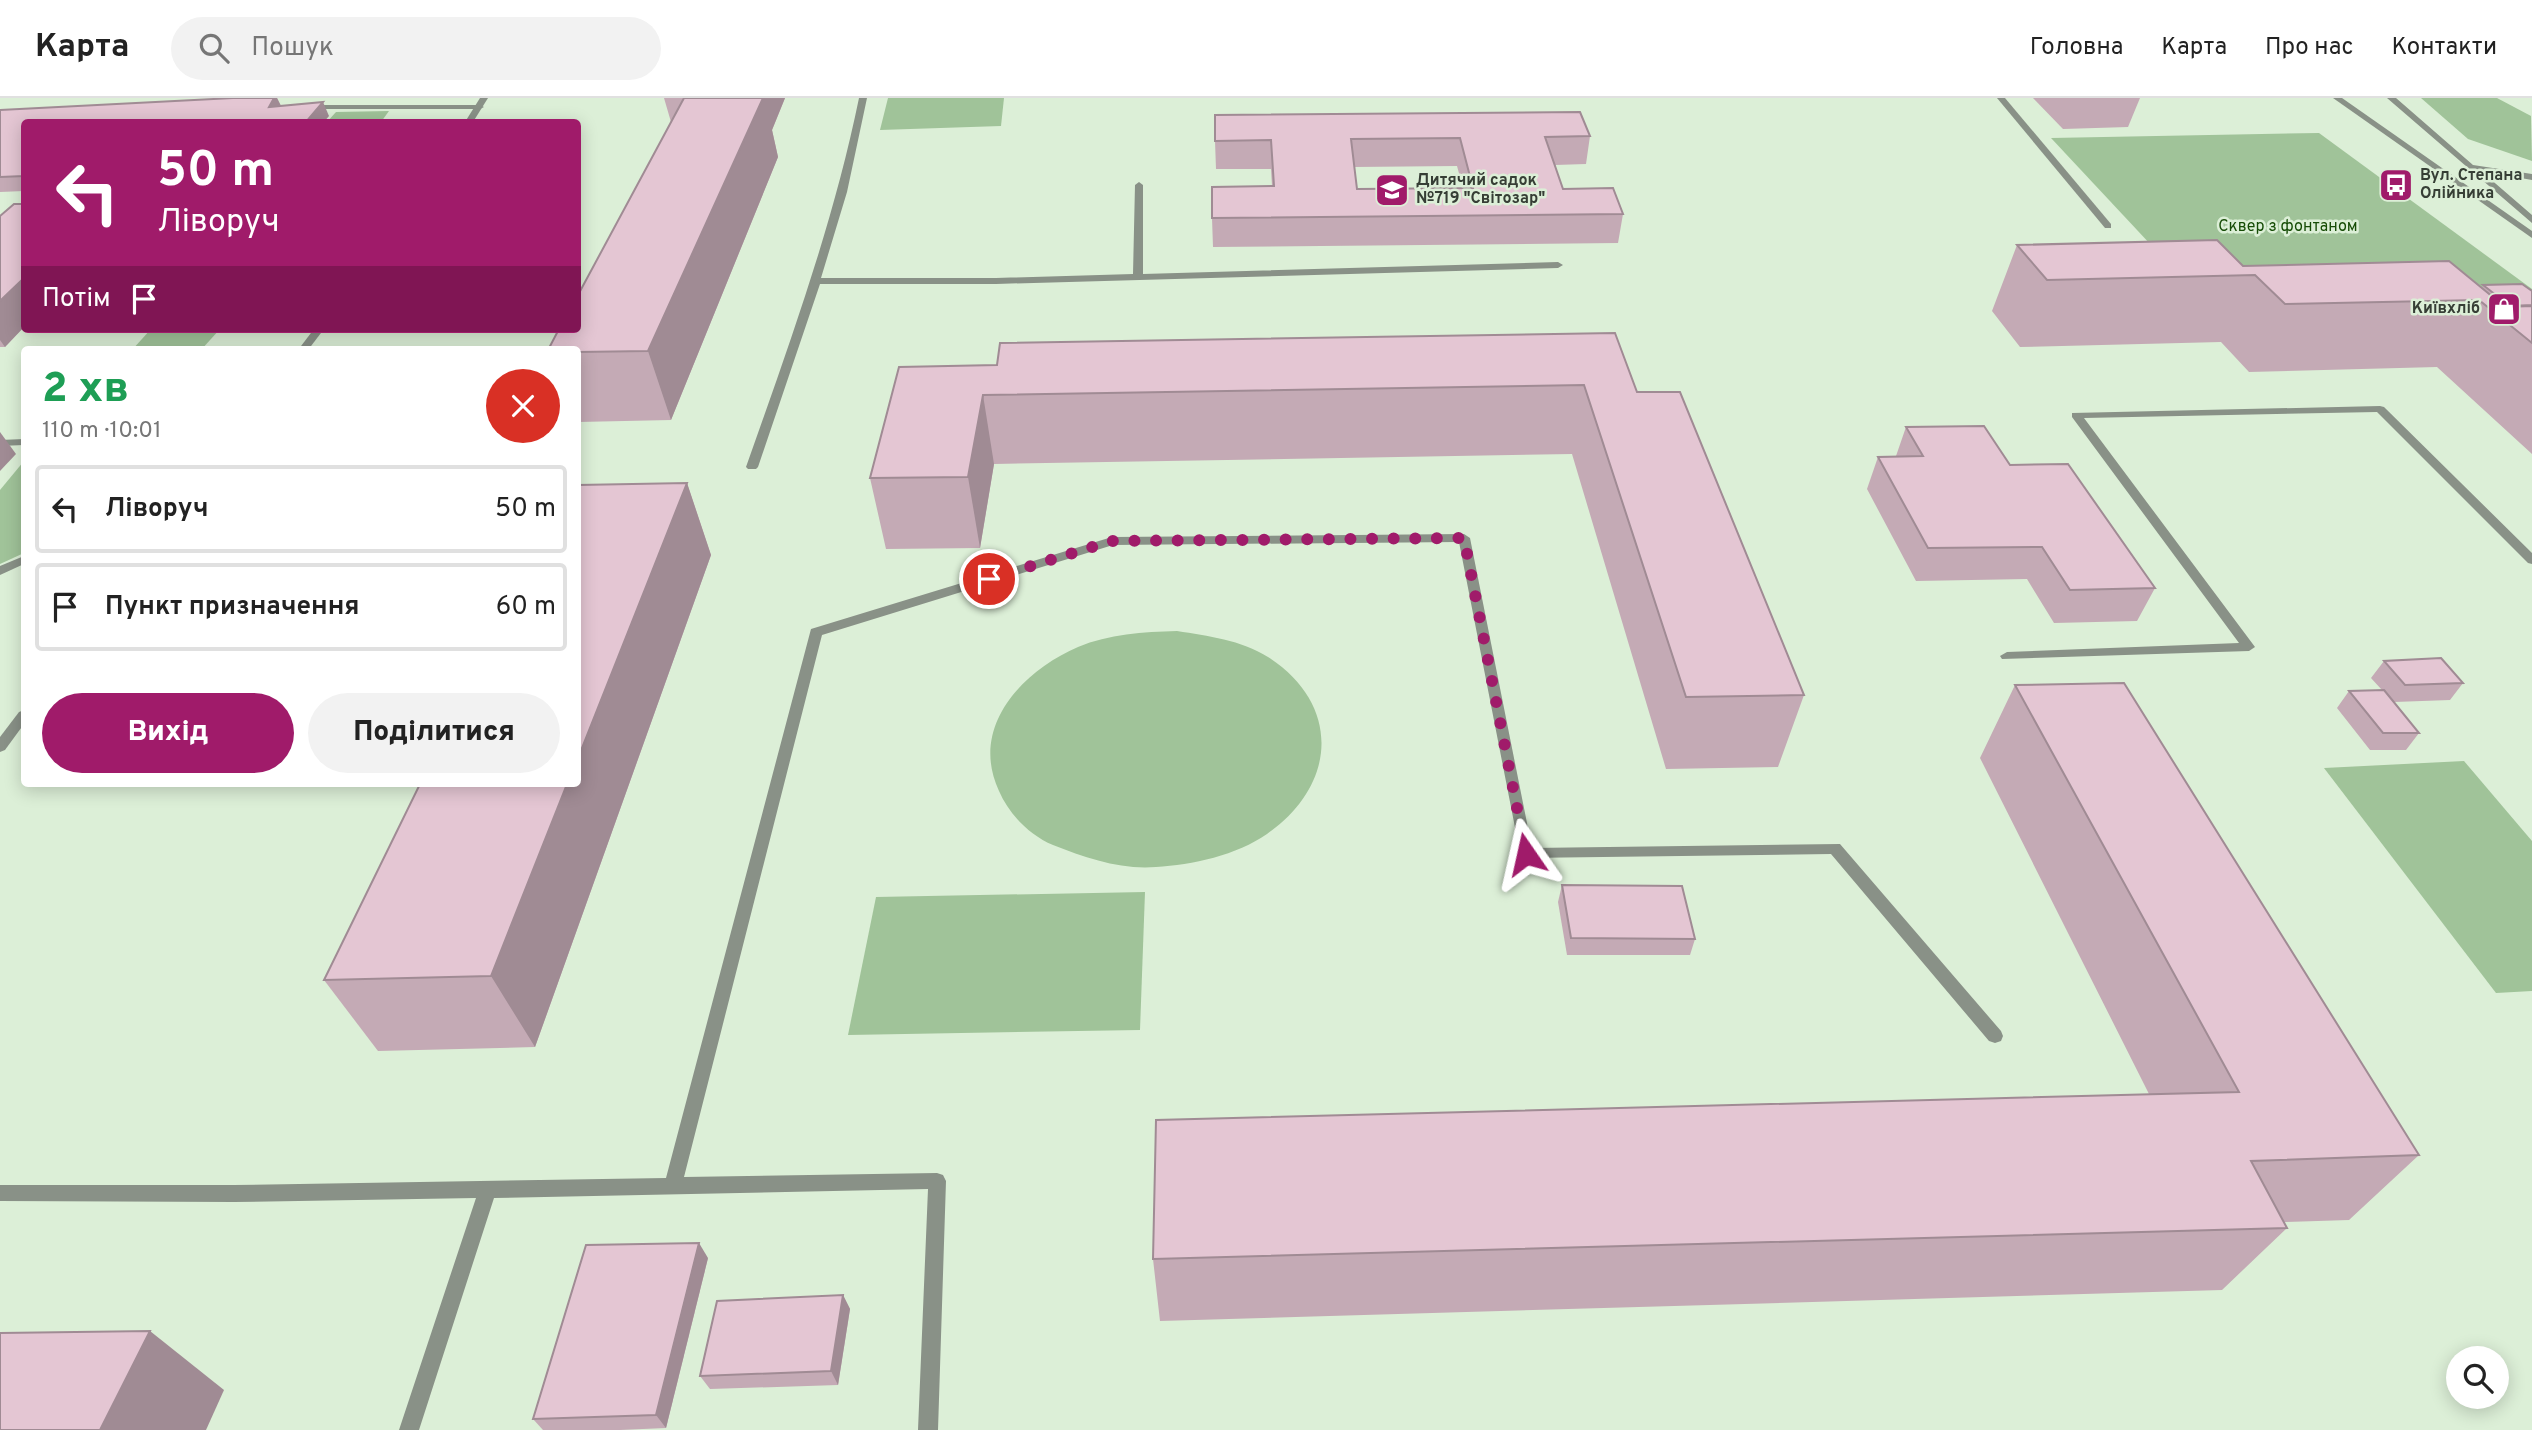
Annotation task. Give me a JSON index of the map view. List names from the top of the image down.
{
  "parks": ["Сквер з фонтаном"],
  "places": {
    "bus stop": ["Вул. Степана Олійника"],
    "school or university": ["Дитячий садок №719 \"Світозар\""],
    "shop": ["Київхліб"]
  },
  "page": {
    "header": "Карта",
    "search": "Пошук",
    "nav": [
      "Головна",
      "Карта",
      "Про нас",
      "Контакти"
    ],
    "turn": ["50 m", "Ліворуч"],
    "then": "Потім",
    "heading": ["2 хв", "110 m · 10:01"],
    "list": [
      {
        "name": "Ліворуч",
        "value": "50 m"
      },
      {
        "name": "Пункт призначення",
        "value": "60 m"
      }
    ],
    "buttons": ["Вихід", "Поділитися"]
  }
}
